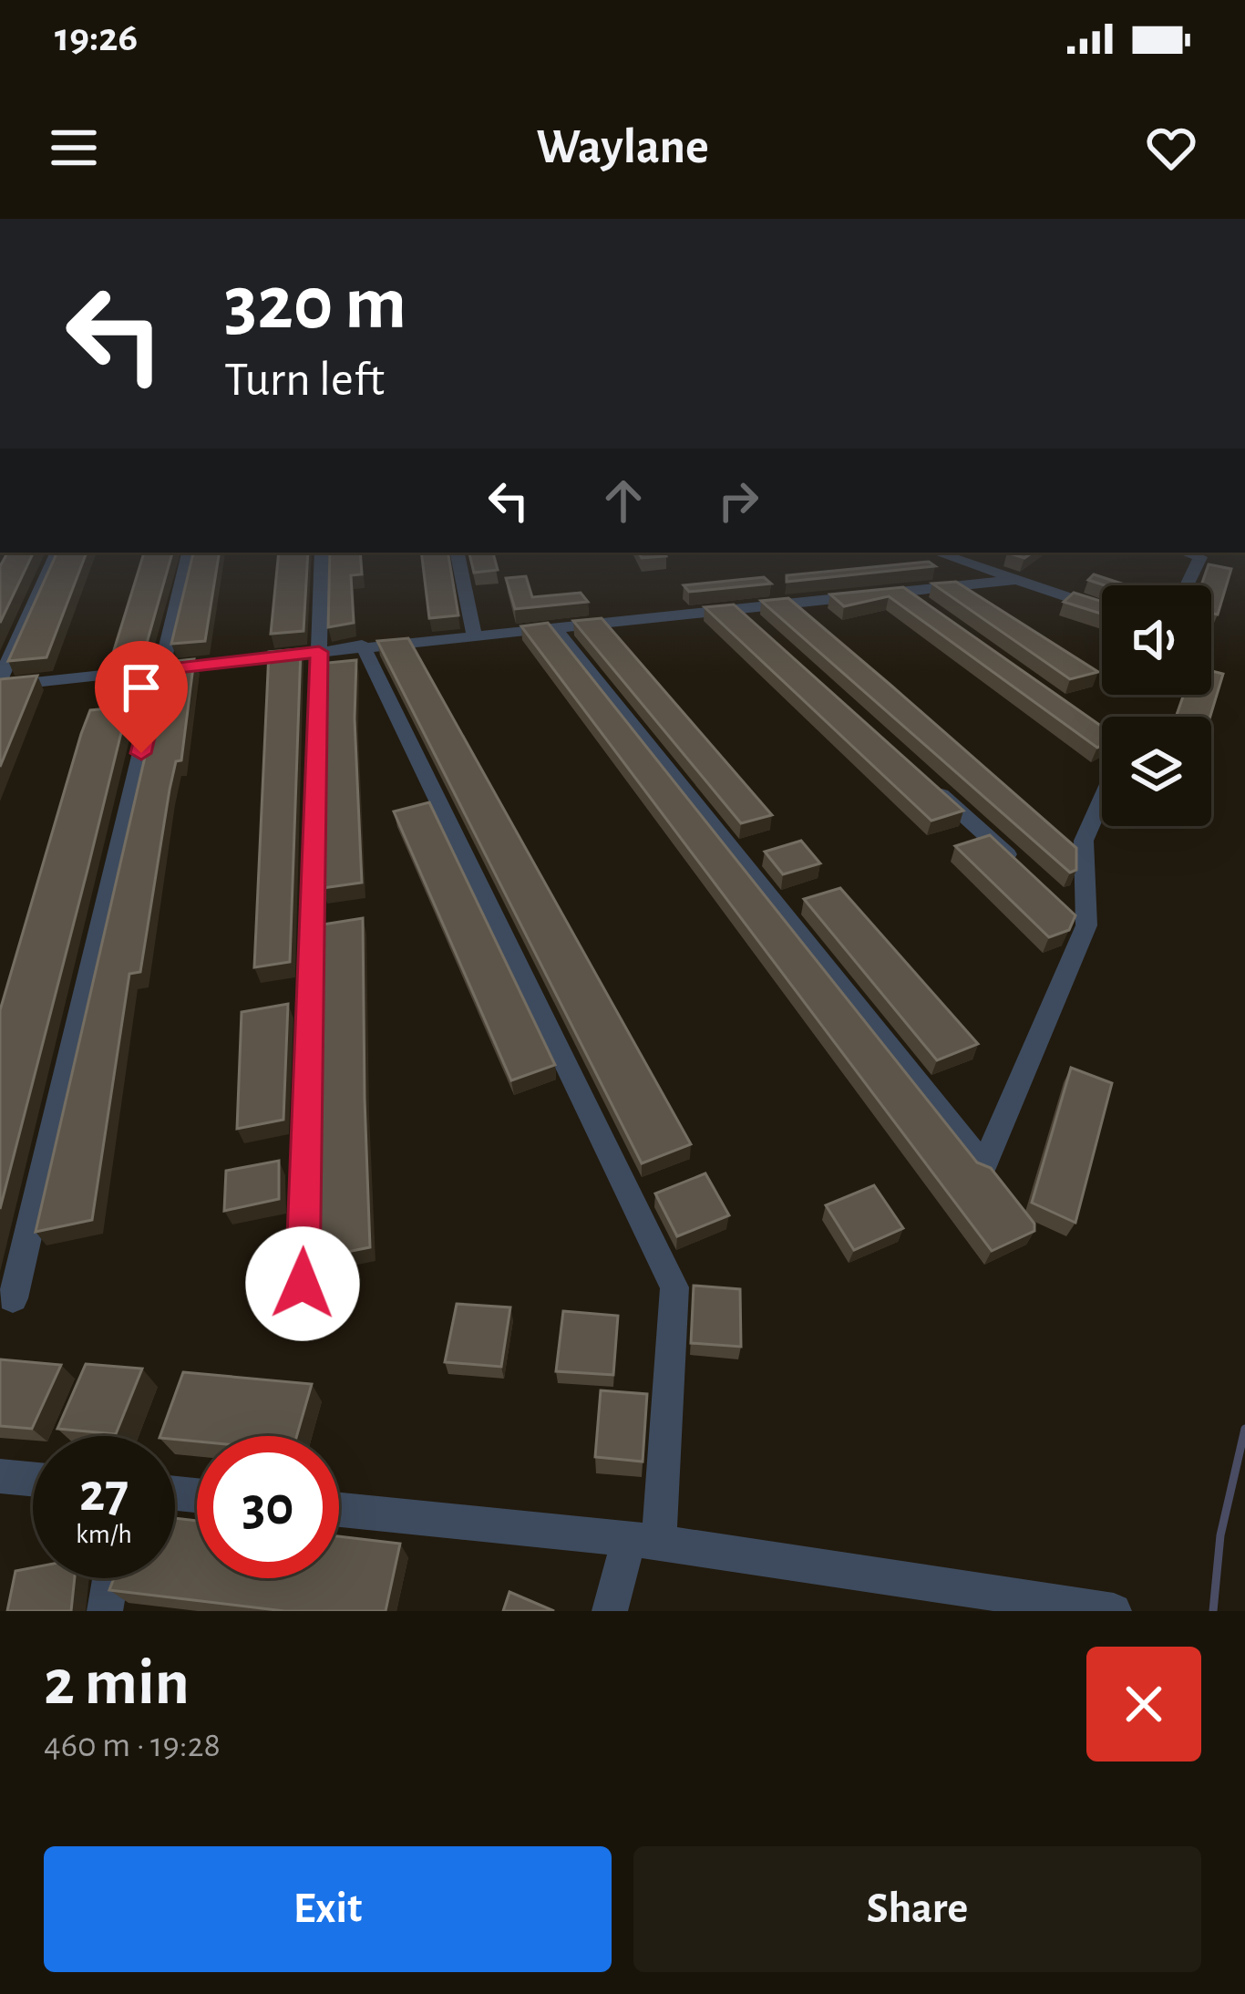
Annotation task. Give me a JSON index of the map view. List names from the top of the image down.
{
  "page": {
    "status": "19:26",
    "header": "Waylane",
    "turn": ["320 m", "Turn left"],
    "speed": "27 km/h",
    "limit": "30",
    "heading": ["2 min", "460 m · 19:28"],
    "buttons": ["Exit", "Share"]
  }
}
